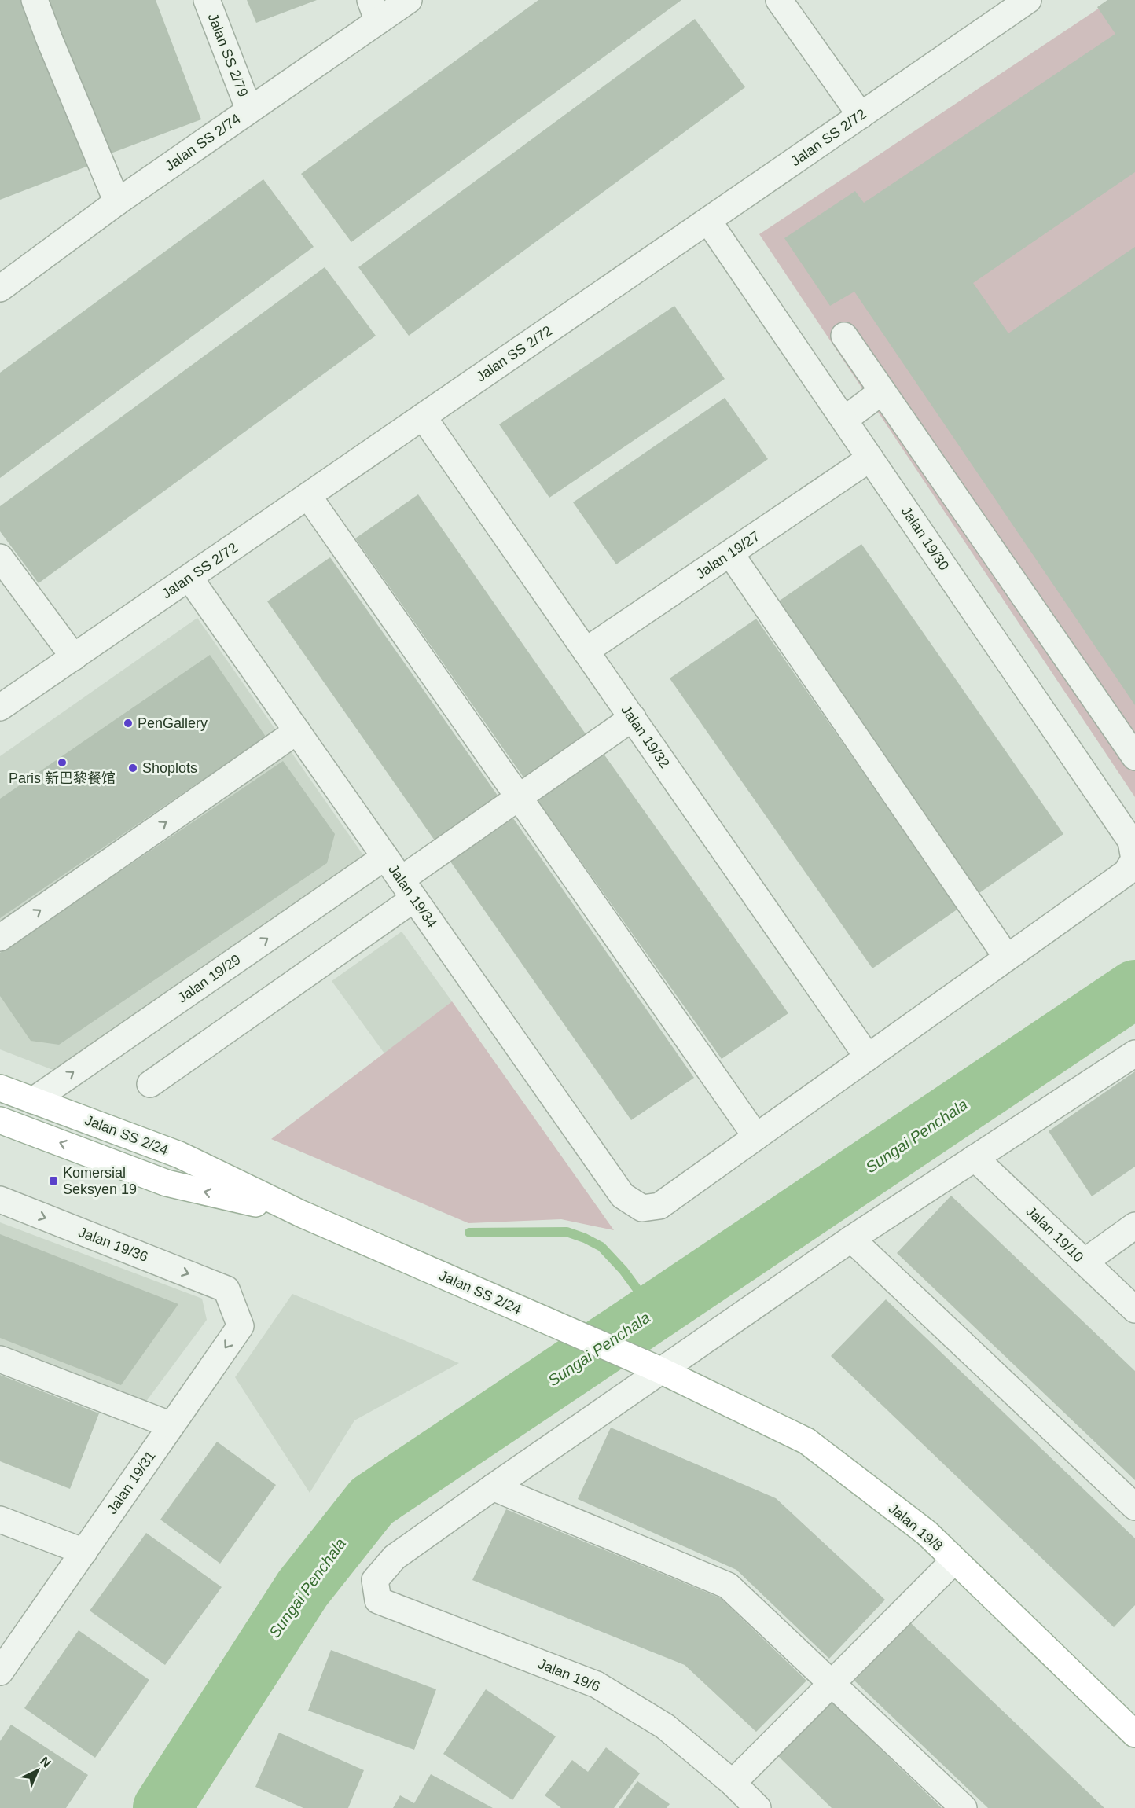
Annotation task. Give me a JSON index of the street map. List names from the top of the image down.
{
  "streets": {
    "main road": ["Jalan SS 2/24", "Jalan 19/8"],
    "street": [
      "Jalan SS 2/79",
      "Jalan SS 2/72",
      "Jalan SS 2/74",
      "Jalan 19/30",
      "Jalan 19/27",
      "Jalan 19/32",
      "Jalan 19/34",
      "Jalan 19/29",
      "Jalan 19/10",
      "Jalan 19/36",
      "Jalan 19/31",
      "Jalan 19/6"
    ]
  },
  "crossings": [
    ["Jalan SS 2/79", "Jalan SS 2/74"],
    ["Jalan SS 2/72", "Jalan 19/30"],
    ["Jalan SS 2/72", "Jalan 19/32"],
    ["Jalan SS 2/72", "Jalan 19/34"],
    ["Jalan 19/30", "Jalan 19/27"],
    ["Jalan 19/27", "Jalan 19/32"],
    ["Jalan 19/34", "Jalan 19/29"],
    ["Jalan 19/29", "Jalan SS 2/24"],
    ["Jalan SS 2/24", "Jalan 19/8"],
    ["Jalan 19/36", "Jalan 19/31"]
  ],
  "water": ["Sungai Penchala"],
  "places": {
    "other": ["PenGallery", "Paris 新巴黎餐馆", "Shoplots"],
    "transit": ["Komersial Seksyen 19"]
  },
  "north": "top right"
}
